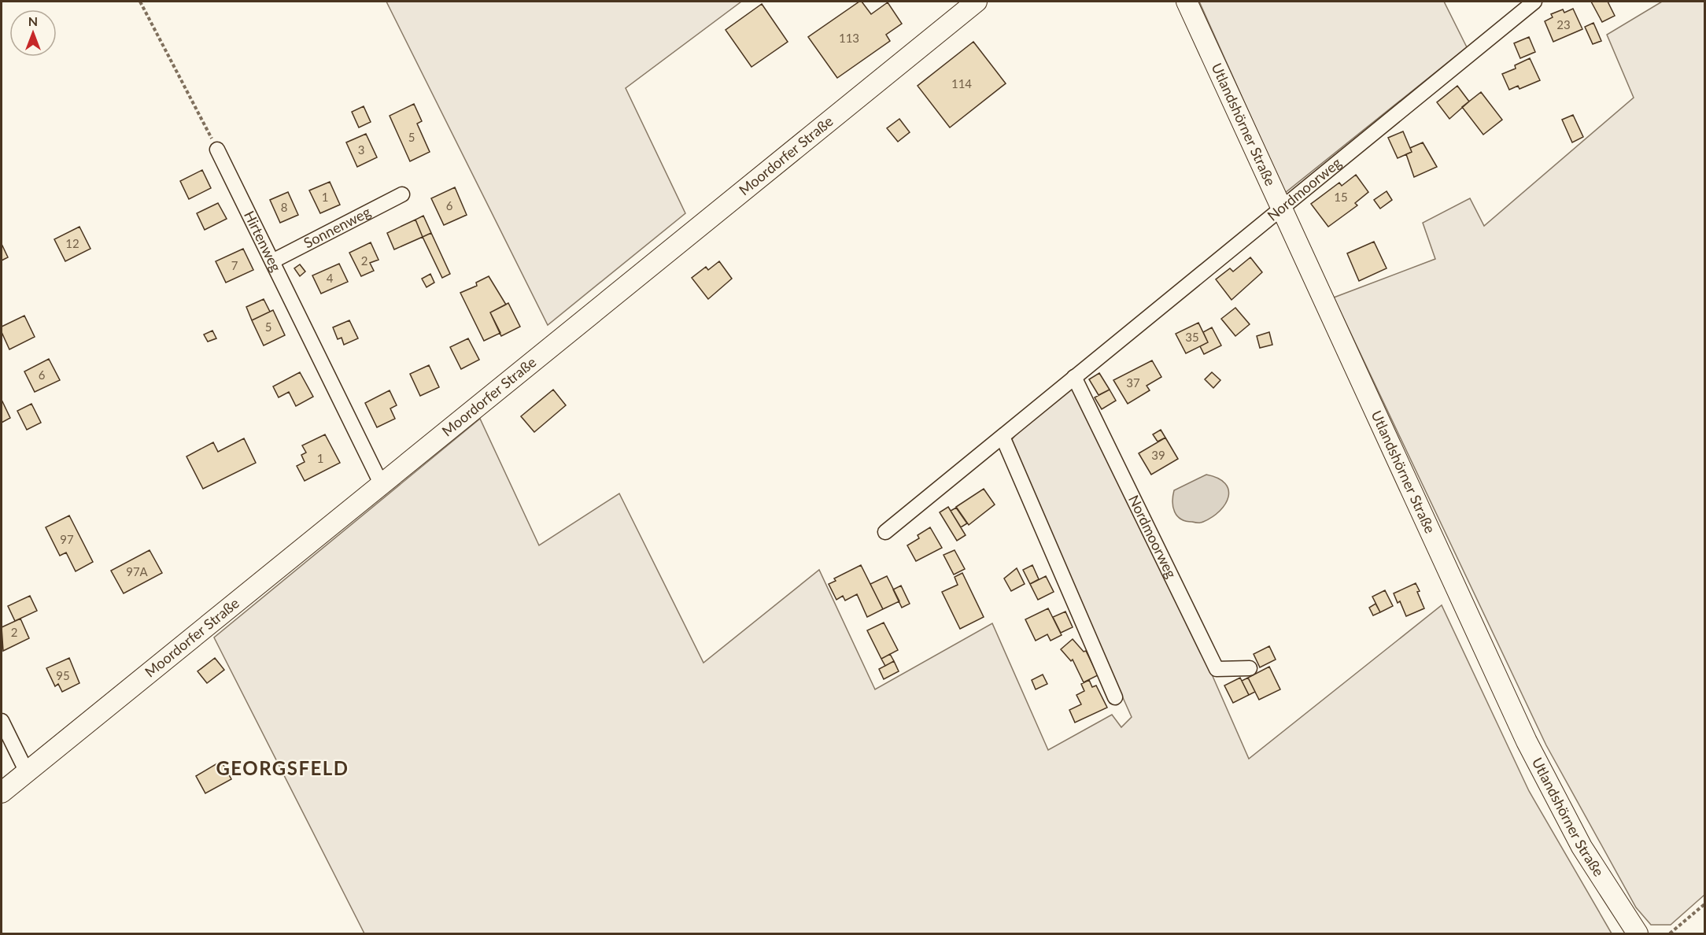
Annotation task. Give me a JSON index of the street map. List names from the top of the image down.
{
  "streets": {
    "street": [
      "Utlandshörner Straße",
      "Moordorfer Straße",
      "Nordmoorweg",
      "Sonnenweg",
      "Hirtenweg"
    ]
  },
  "crossings": [
    ["Utlandshörner Straße", "Nordmoorweg"],
    ["Moordorfer Straße", "Hirtenweg"],
    ["Sonnenweg", "Hirtenweg"]
  ],
  "districts": ["GEORGSFELD"],
  "house_numbers": [
    "23",
    "113",
    "114",
    "5",
    "3",
    "1",
    "15",
    "6",
    "8",
    "12",
    "2",
    "7",
    "4",
    "5",
    "35",
    "6",
    "37",
    "39",
    "1",
    "97",
    "97A",
    "2",
    "95"
  ],
  "north": "top"
}
